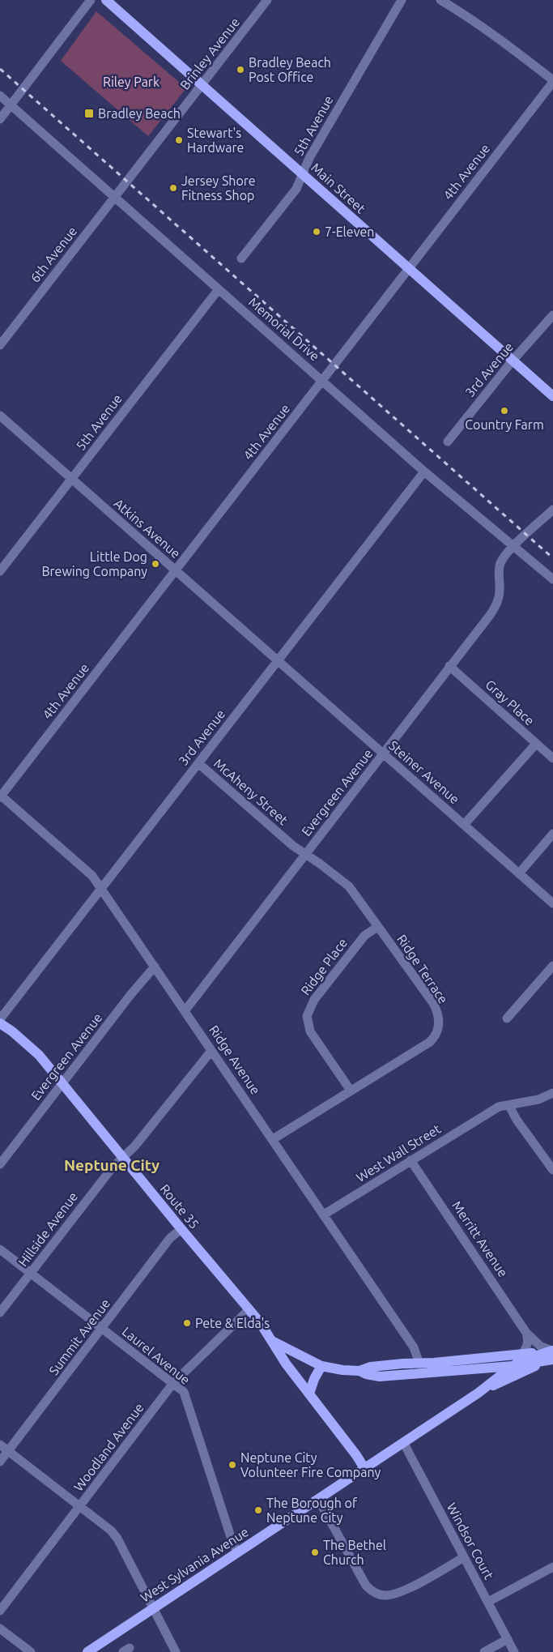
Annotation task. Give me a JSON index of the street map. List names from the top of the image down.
{
  "streets": {
    "main road": ["Main Street", "Route 35", "West Sylvania Avenue"],
    "street": [
      "Brinley Avenue",
      "5th Avenue",
      "4th Avenue",
      "6th Avenue",
      "Memorial Drive",
      "3rd Avenue",
      "Atkins Avenue",
      "Gray Place",
      "Steiner Avenue",
      "McAheny Street",
      "Evergreen Avenue",
      "Ridge Place",
      "Ridge Terrace",
      "Ridge Avenue",
      "West Wall Street",
      "Hillside Avenue",
      "Merritt Avenue",
      "Summit Avenue",
      "Laurel Avenue",
      "Woodland Avenue",
      "Windsor Court"
    ]
  },
  "crossings": [
    ["Brinley Avenue", "Main Street"],
    ["Brinley Avenue", "6th Avenue"],
    ["5th Avenue", "Main Street"],
    ["5th Avenue", "Memorial Drive"],
    ["5th Avenue", "Atkins Avenue"],
    ["4th Avenue", "Main Street"],
    ["4th Avenue", "Memorial Drive"],
    ["4th Avenue", "Atkins Avenue"],
    ["4th Avenue", "Ridge Avenue"],
    ["Main Street", "3rd Avenue"],
    ["6th Avenue", "Memorial Drive"],
    ["Memorial Drive", "3rd Avenue"],
    ["Memorial Drive", "Evergreen Avenue"],
    ["3rd Avenue", "Atkins Avenue"],
    ["3rd Avenue", "Steiner Avenue"],
    ["3rd Avenue", "McAheny Street"],
    ["3rd Avenue", "Ridge Avenue"],
    ["Atkins Avenue", "Steiner Avenue"],
    ["Gray Place", "Evergreen Avenue"],
    ["Steiner Avenue", "Evergreen Avenue"],
    ["McAheny Street", "Evergreen Avenue"],
    ["McAheny Street", "Ridge Terrace"],
    ["Evergreen Avenue", "Ridge Terrace"],
    ["Evergreen Avenue", "Ridge Avenue"],
    ["Evergreen Avenue", "Route 35"],
    ["Ridge Place", "Ridge Terrace"],
    ["Ridge Terrace", "Ridge Avenue"],
    ["Ridge Avenue", "West Wall Street"],
    ["Ridge Avenue", "Hillside Avenue"],
    ["West Wall Street", "Merritt Avenue"],
    ["Route 35", "Hillside Avenue"],
    ["Route 35", "Summit Avenue"],
    ["Route 35", "Woodland Avenue"],
    ["Hillside Avenue", "Laurel Avenue"],
    ["Merritt Avenue", "West Sylvania Avenue"],
    ["Summit Avenue", "Laurel Avenue"],
    ["Laurel Avenue", "Woodland Avenue"],
    ["Laurel Avenue", "West Sylvania Avenue"],
    ["Windsor Court", "West Sylvania Avenue"]
  ],
  "districts": ["Neptune City"],
  "parks": ["Riley Park"],
  "places": {
    "other": [
      "Bradley Beach Post Office",
      "Stewart's Hardware",
      "Jersey Shore Fitness Shop",
      "7-Eleven",
      "Country Farm",
      "Little Dog Brewing Company",
      "Pete & Elda's",
      "Neptune City Volunteer Fire Company",
      "The Borough of Neptune City",
      "The Bethel Church"
    ],
    "transit": ["Bradley Beach"]
  }
}
